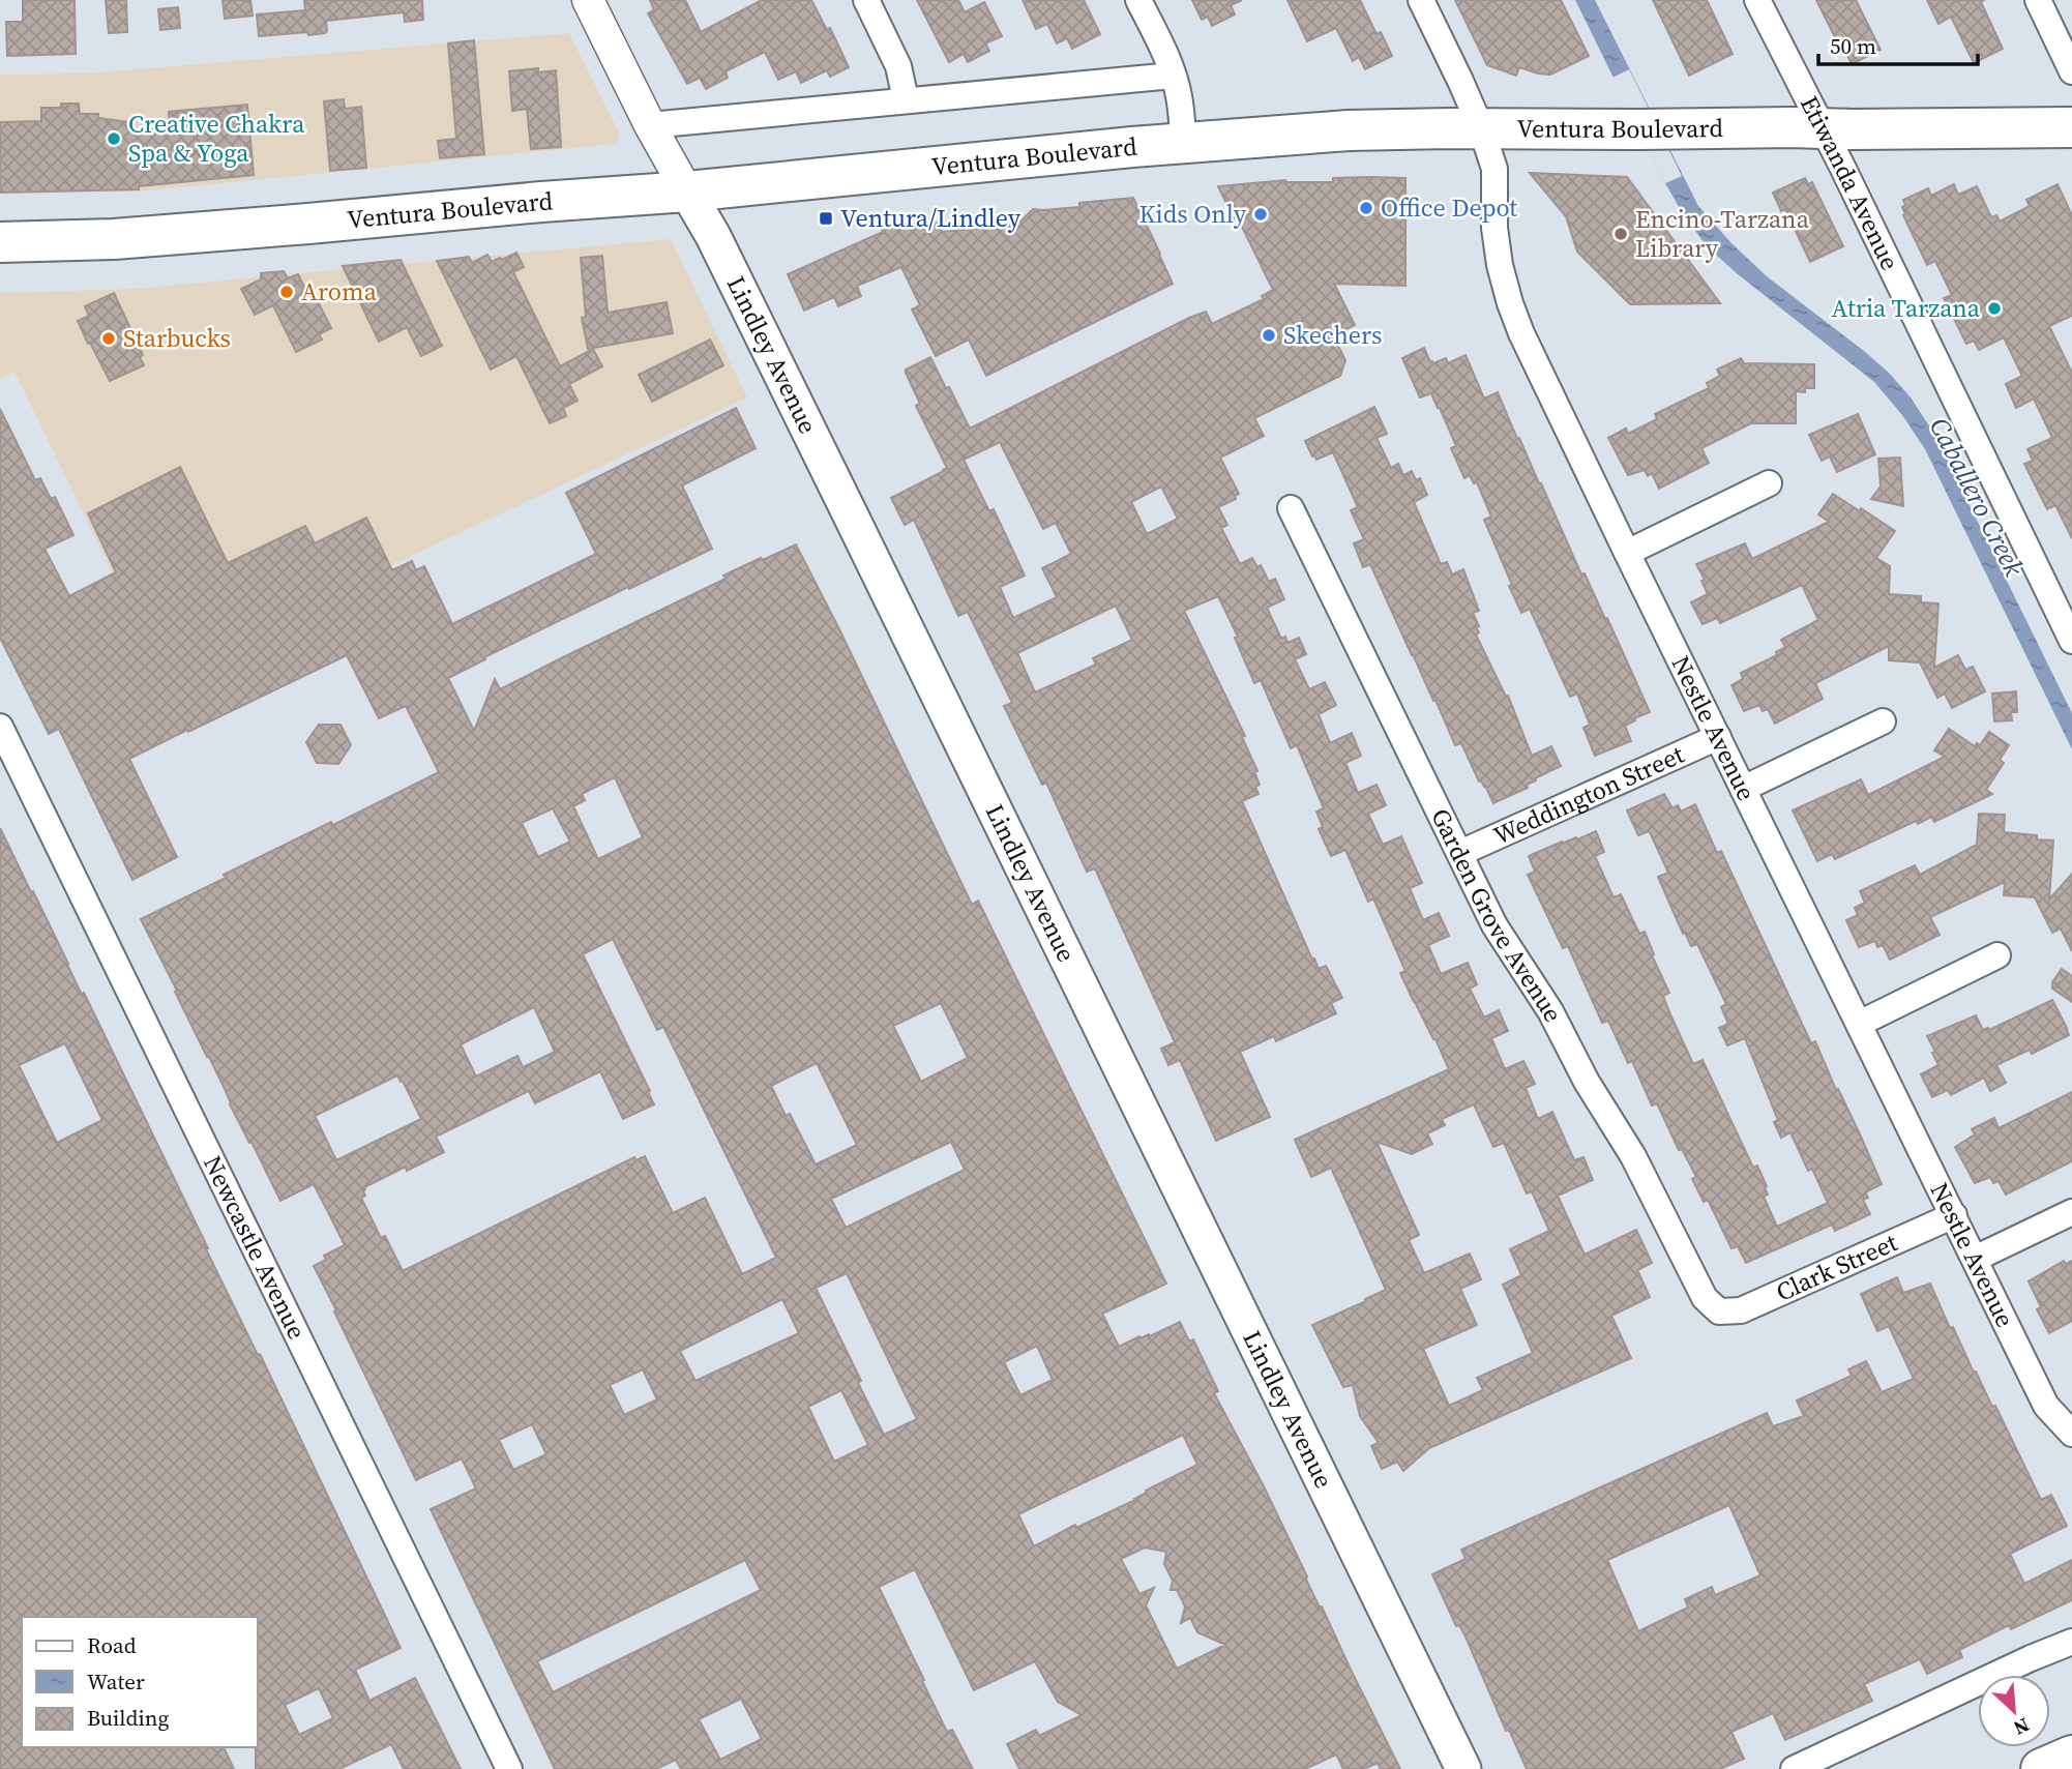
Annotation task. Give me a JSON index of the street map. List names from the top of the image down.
{
  "streets": {
    "main road": ["Ventura Boulevard", "Lindley Avenue"],
    "street": [
      "Etiwanda Avenue",
      "Nestle Avenue",
      "Weddington Street",
      "Garden Grove Avenue",
      "Newcastle Avenue",
      "Clark Street"
    ]
  },
  "crossings": [
    ["Ventura Boulevard", "Etiwanda Avenue"],
    ["Ventura Boulevard", "Lindley Avenue"],
    ["Ventura Boulevard", "Nestle Avenue"],
    ["Nestle Avenue", "Weddington Street"],
    ["Nestle Avenue", "Clark Street"],
    ["Weddington Street", "Garden Grove Avenue"],
    ["Garden Grove Avenue", "Clark Street"]
  ],
  "water": ["Caballero Creek"],
  "places": {
    "other": [
      "Creative Chakra Spa & Yoga",
      "Office Depot",
      "Kids Only",
      "Encino-Tarzana Library",
      "Aroma",
      "Atria Tarzana",
      "Skechers",
      "Starbucks"
    ],
    "transit": ["Ventura/Lindley"]
  },
  "legend": ["Road", "Water", "Building"],
  "scale_bar": "50 m",
  "north": "bottom right"
}
